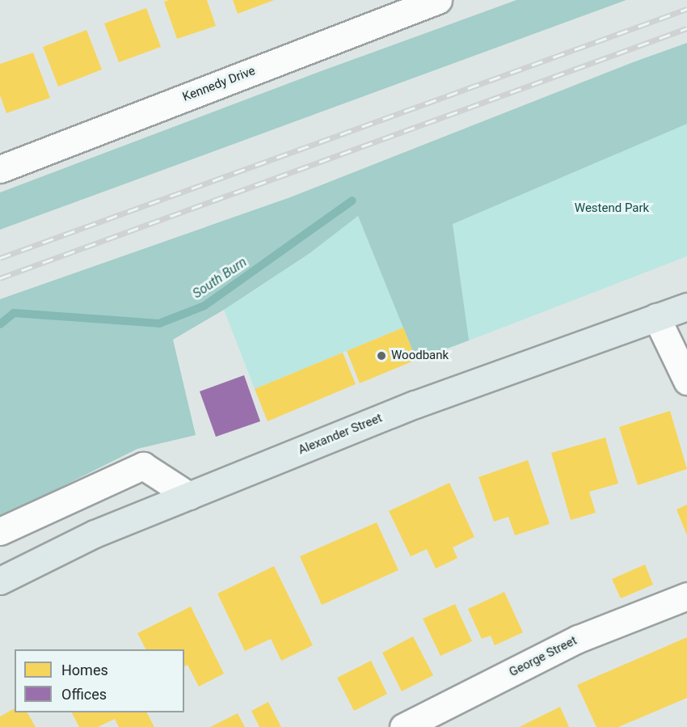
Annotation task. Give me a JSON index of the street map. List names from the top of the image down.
{
  "streets": {
    "main road": ["Alexander Street"],
    "street": ["Kennedy Drive", "George Street"]
  },
  "water": ["South Burn"],
  "parks": ["Westend Park"],
  "places": ["Woodbank"],
  "legend": ["Homes", "Offices"]
}
